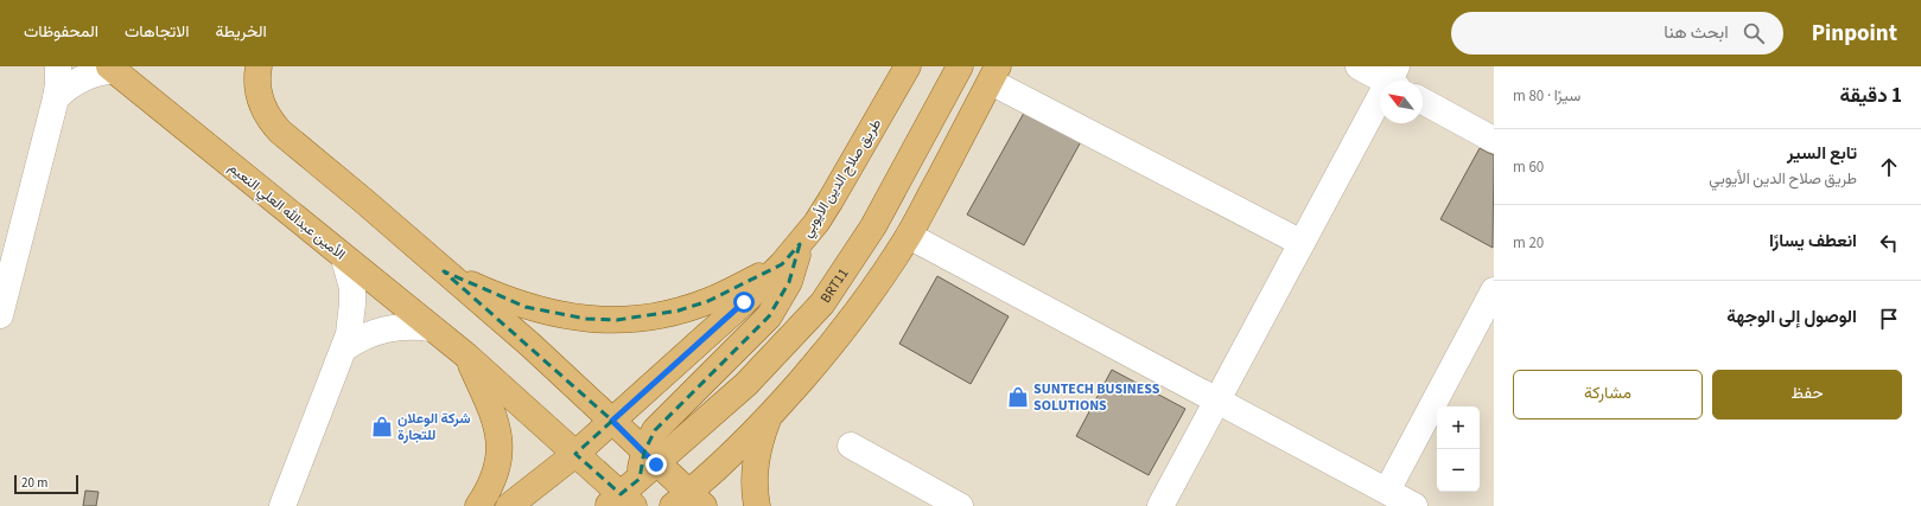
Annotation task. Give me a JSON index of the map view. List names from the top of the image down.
{
  "streets": {
    "main road": ["طريق صلاح الدين الأيوبي", "الأمين عبدالله العلي النعيم", "BRT11"]
  },
  "crossings": [
    ["طريق صلاح الدين الأيوبي", "الأمين عبدالله العلي النعيم"],
    ["الأمين عبدالله العلي النعيم", "BRT11"]
  ],
  "places": {
    "shop": ["SUNTECH BUSINESS SOLUTIONS", "شركة الوعلان للتجارة"]
  },
  "scale_bar": "20 m",
  "north": "top left",
  "page": {
    "header": "Pinpoint",
    "search": "ابحث هنا",
    "nav": ["الخريطة", "الاتجاهات", "المحفوظات"],
    "heading": ["1 دقيقة", "سيرًا · 80 m"],
    "list": [
      ["تابع السير", "طريق صلاح الدين الأيوبي", "60 m"],
      ["انعطف يسارًا", "20 m"],
      "الوصول إلى الوجهة"
    ],
    "buttons": ["حفظ", "مشاركة"],
    "map_buttons": ["+", "−"],
    "scale": "20 m"
  }
}
